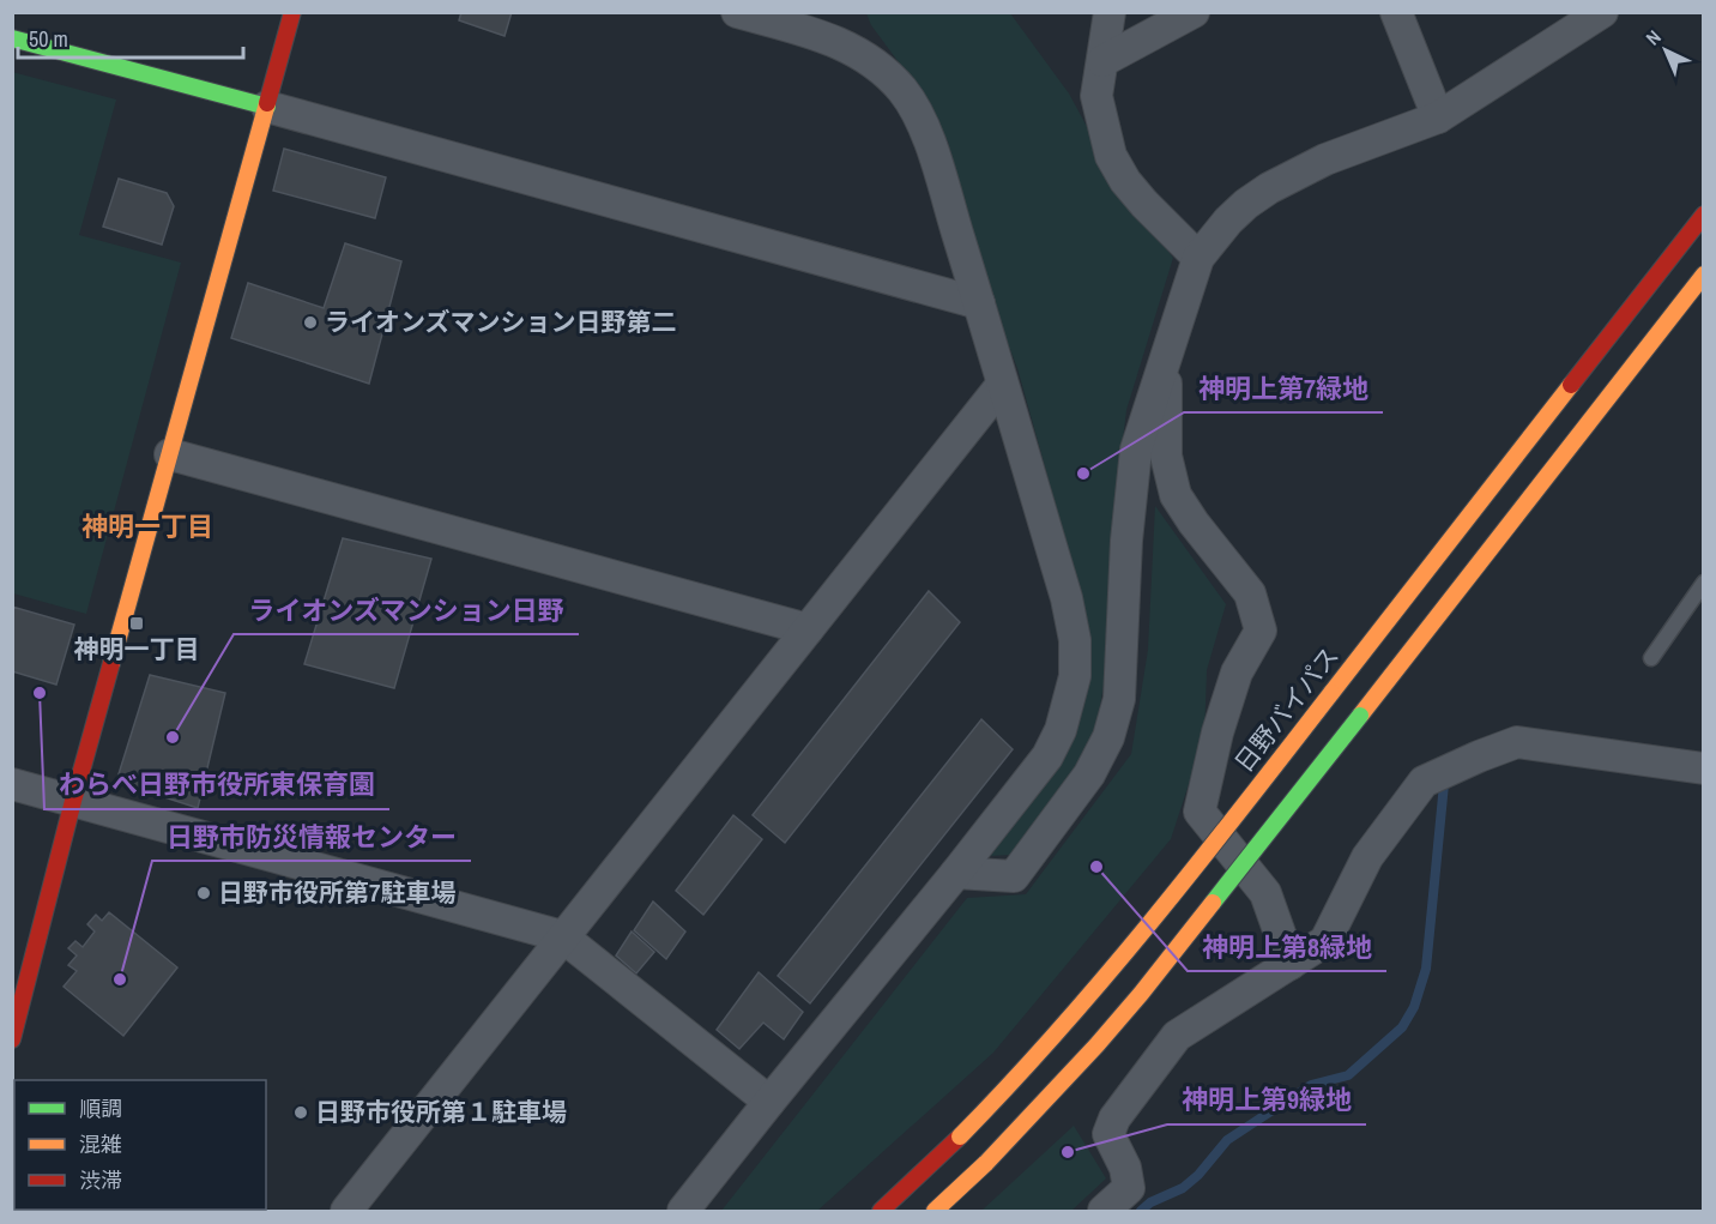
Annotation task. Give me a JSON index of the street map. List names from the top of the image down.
{
  "streets": {
    "main road": ["日野バイパス"]
  },
  "districts": ["神明一丁目"],
  "places": {
    "other": [
      "ライオンズマンション日野第二",
      "神明上第7緑地",
      "わらべ日野市役所東保育園",
      "ライオンズマンション日野",
      "神明上第8緑地",
      "日野市役所第7駐車場",
      "日野市防災情報センター",
      "日野市役所第１駐車場",
      "神明上第9緑地"
    ],
    "transit": ["神明一丁目"]
  },
  "legend": ["順調", "混雑", "渋滞"],
  "scale_bar": "50 m",
  "north": "top left"
}
